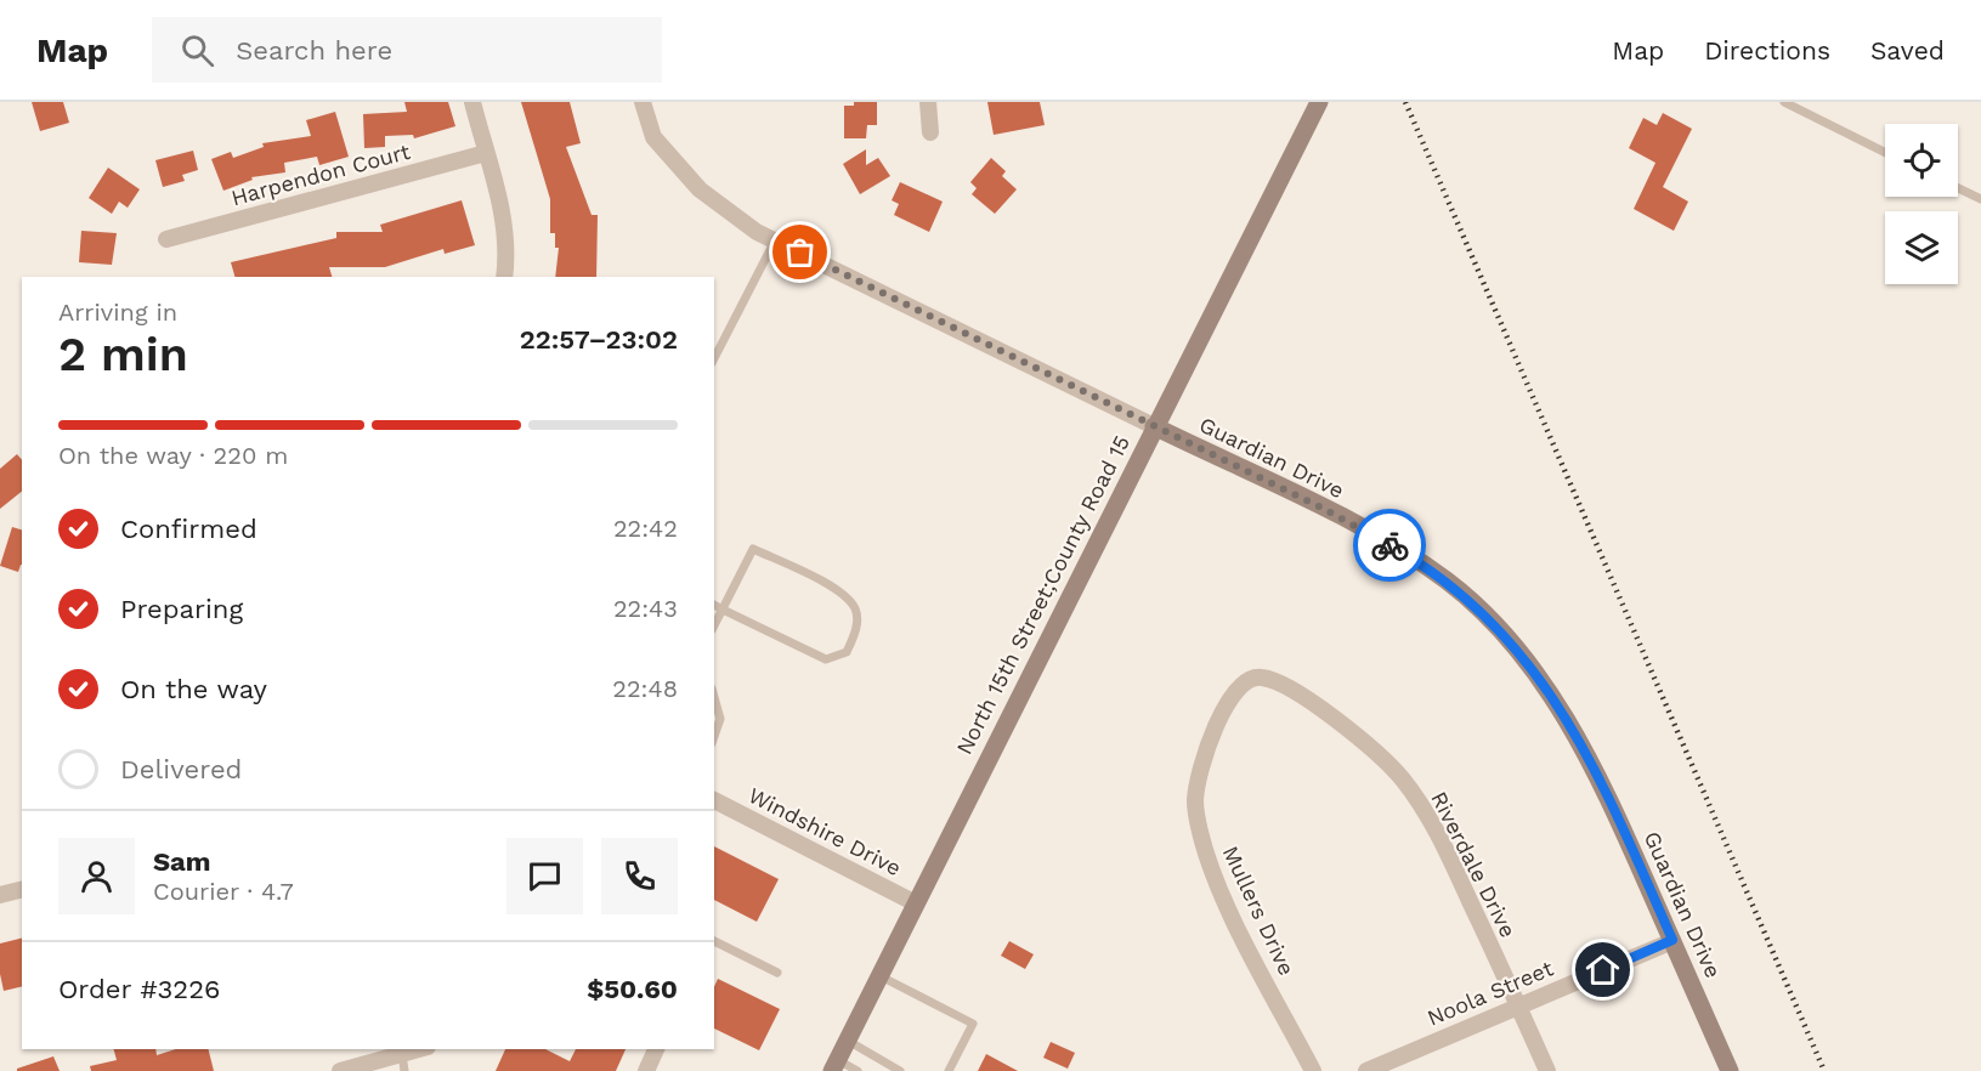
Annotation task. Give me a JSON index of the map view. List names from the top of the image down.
{
  "streets": {
    "street": [
      "Harpendon Court",
      "Guardian Drive",
      "North 15th Street;County Road 15",
      "Windshire Drive",
      "Riverdale Drive",
      "Mullers Drive",
      "Noola Street"
    ]
  },
  "crossings": [
    ["Guardian Drive", "North 15th Street;County Road 15"],
    ["Guardian Drive", "Noola Street"],
    ["North 15th Street;County Road 15", "Windshire Drive"],
    ["Riverdale Drive", "Mullers Drive"],
    ["Riverdale Drive", "Noola Street"]
  ],
  "page": {
    "header": "Map",
    "search": "Search here",
    "nav": ["Map", "Directions", "Saved"],
    "heading": ["2 min", "Arriving in", "22:57–23:02"],
    "panel": [
      "Sam",
      "Courier · 4.7",
      "Order #3226",
      "$50.60"
    ],
    "bar": "On the way · 220 m",
    "list": [
      ["Confirmed", "22:42"],
      ["Preparing", "22:43"],
      ["On the way", "22:48"],
      "Delivered"
    ]
  }
}
